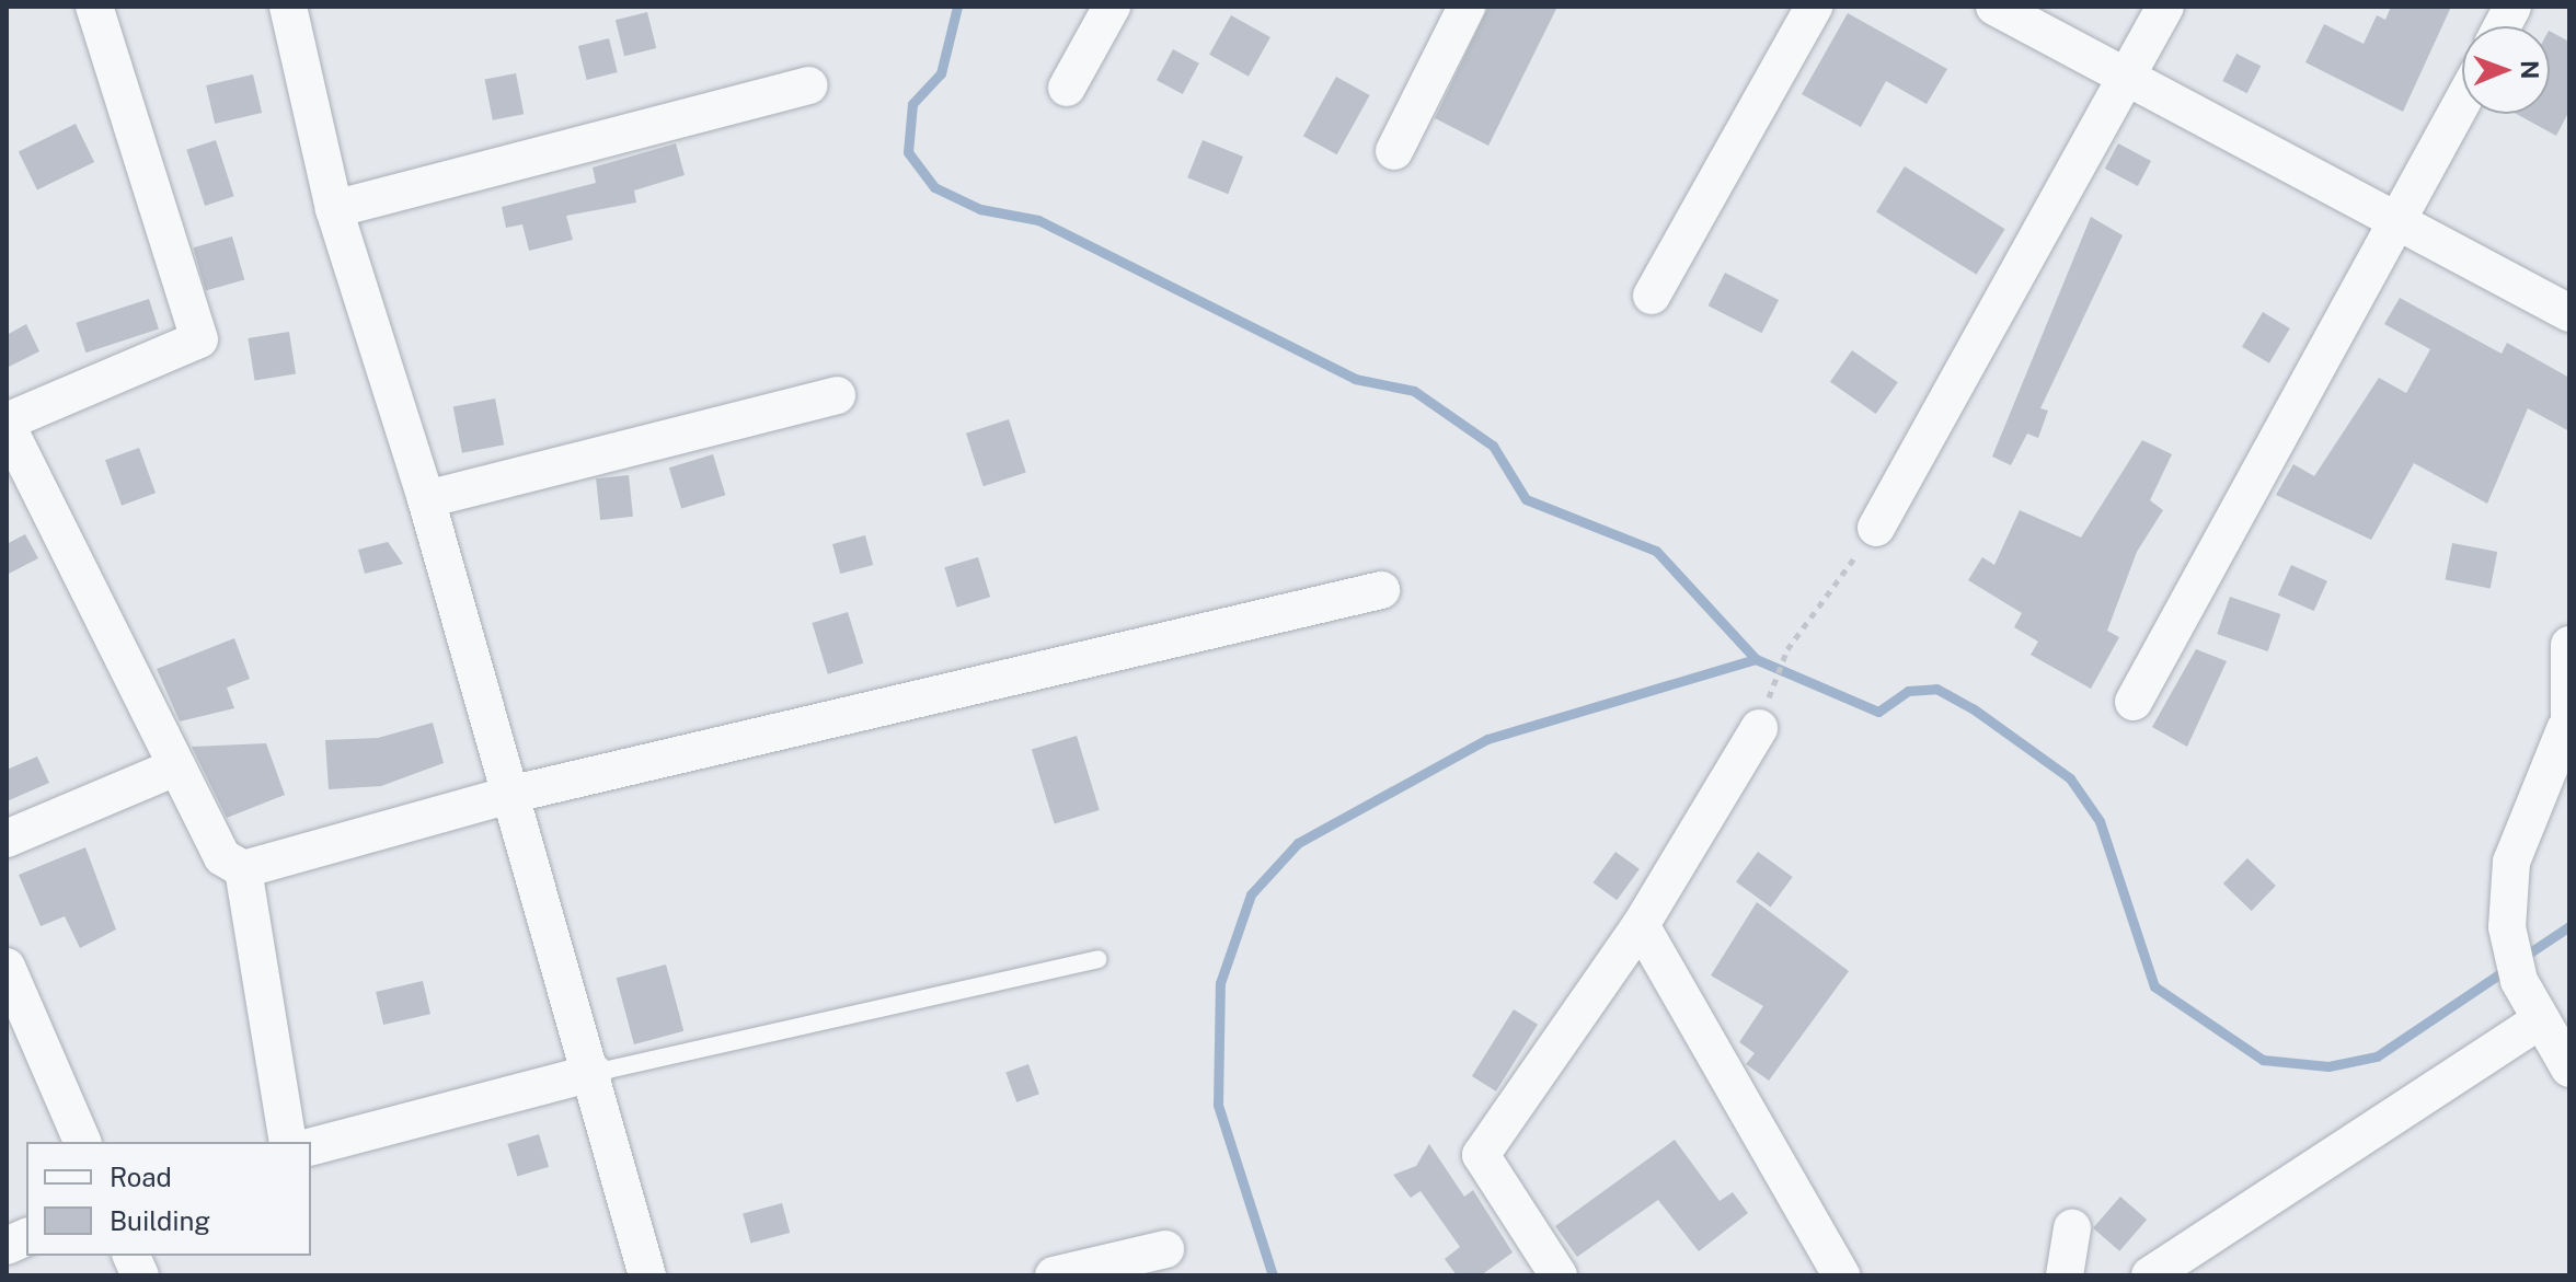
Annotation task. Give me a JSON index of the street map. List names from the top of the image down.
{
  "legend": ["Road", "Building"],
  "north": "right"
}
